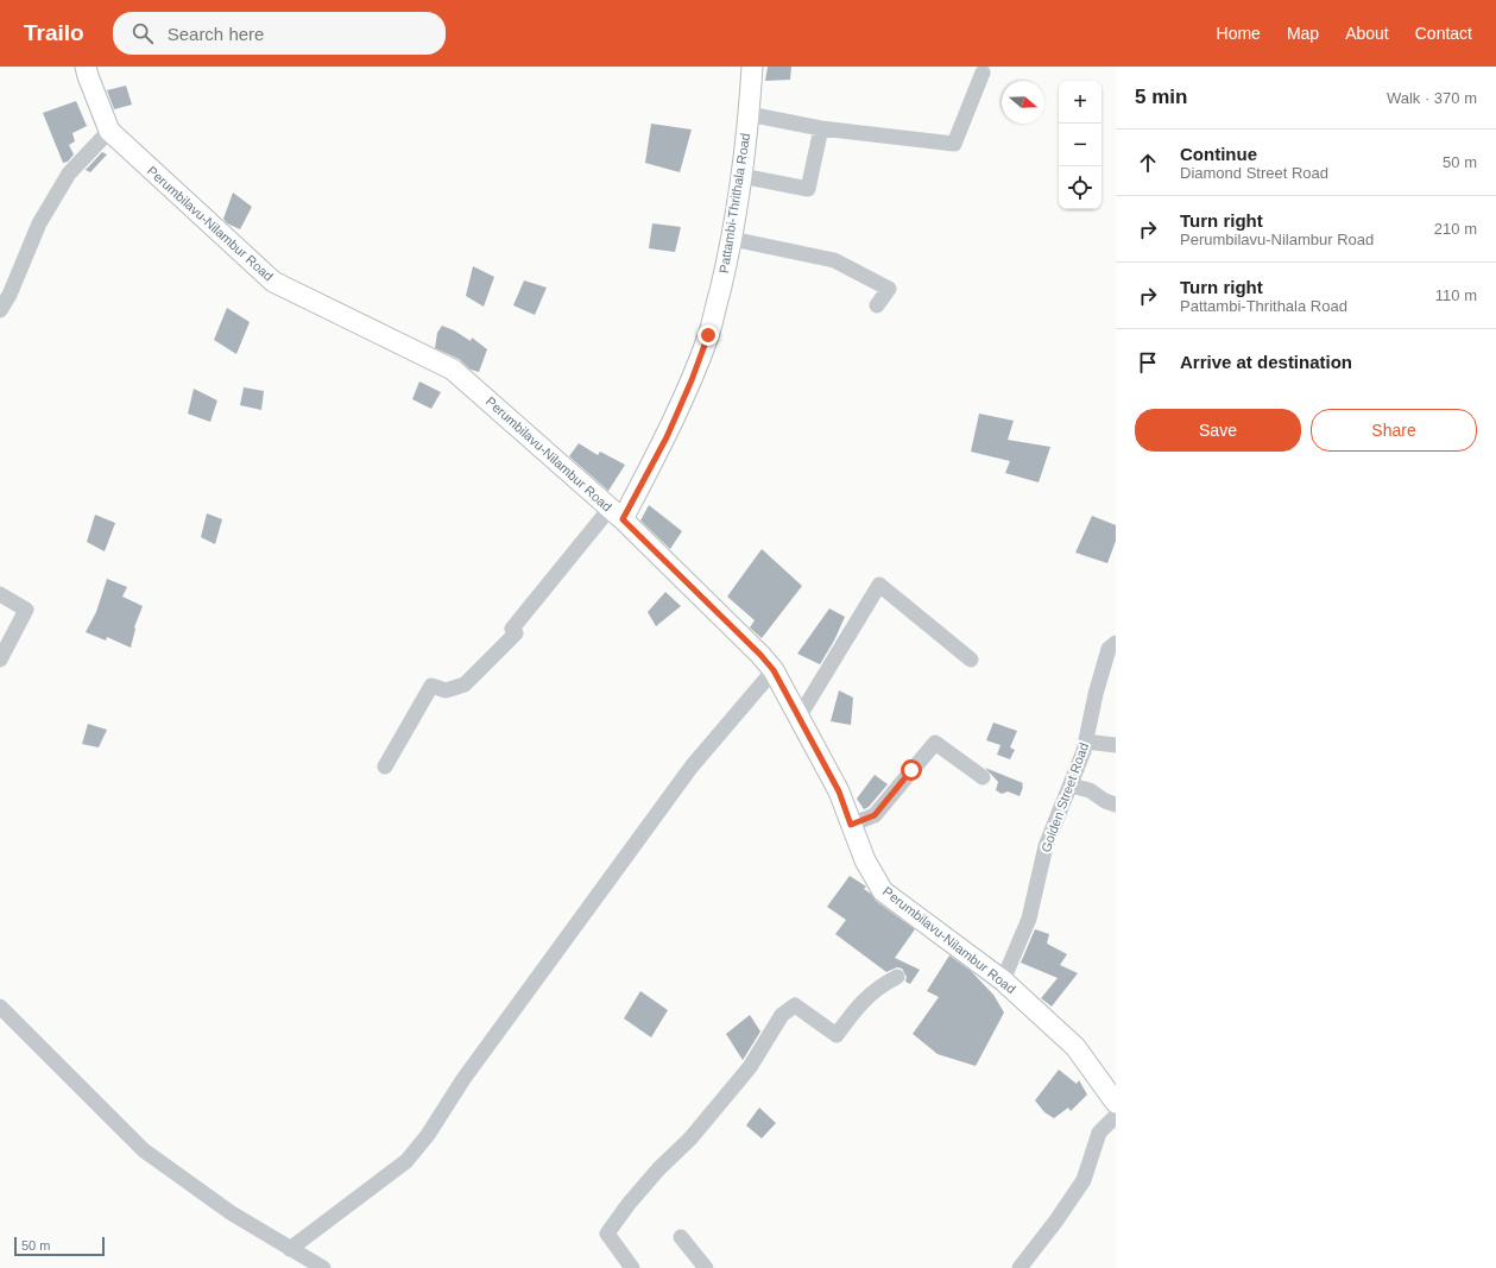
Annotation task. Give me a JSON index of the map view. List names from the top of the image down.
{
  "streets": {
    "main road": ["Pattambi-Thrithala Road", "Perumbilavu-Nilambur Road"],
    "street": ["Golden Street Road"]
  },
  "crossings": [
    ["Pattambi-Thrithala Road", "Perumbilavu-Nilambur Road"],
    ["Perumbilavu-Nilambur Road", "Golden Street Road"]
  ],
  "scale_bar": "50 m",
  "north": "right",
  "page": {
    "header": "Trailo",
    "search": "Search here",
    "nav": [
      "Home",
      "Map",
      "About",
      "Contact"
    ],
    "heading": ["5 min", "Walk · 370 m"],
    "map_buttons": ["+", "−"],
    "list": [
      ["Continue", "Diamond Street Road", "50 m"],
      ["Turn right", "Perumbilavu-Nilambur Road", "210 m"],
      ["Turn right", "Pattambi-Thrithala Road", "110 m"],
      "Arrive at destination"
    ],
    "buttons": ["Save", "Share"],
    "scale": "50 m"
  }
}
